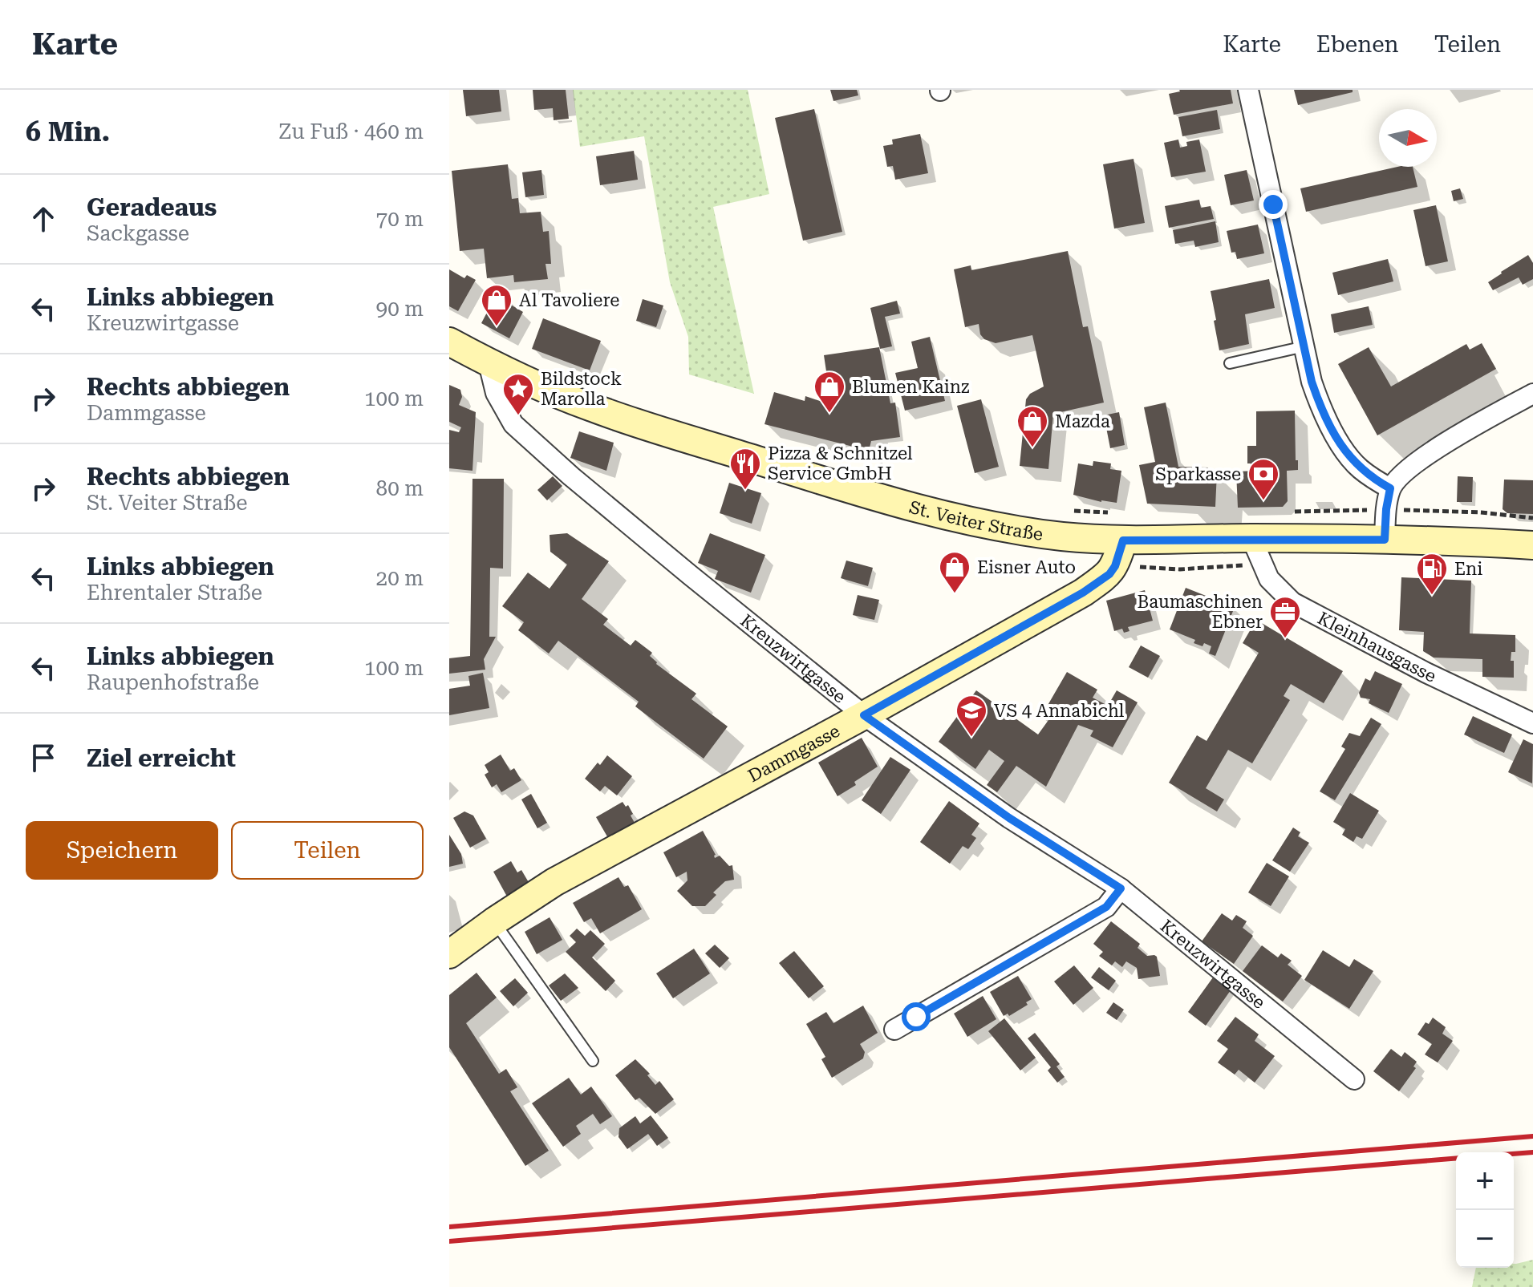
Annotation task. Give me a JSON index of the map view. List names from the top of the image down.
{
  "streets": {
    "main road": ["St. Veiter Straße", "Dammgasse"],
    "street": ["Kleinhausgasse", "Kreuzwirtgasse"]
  },
  "crossings": [
    ["St. Veiter Straße", "Kleinhausgasse"],
    ["St. Veiter Straße", "Kreuzwirtgasse"],
    ["St. Veiter Straße", "Dammgasse"],
    ["Kreuzwirtgasse", "Dammgasse"]
  ],
  "places": {
    "shop": [
      "Al Tavoliere",
      "Blumen Kainz",
      "Mazda",
      "Eisner Auto"
    ],
    "place": ["Bildstock Marolla"],
    "restaurant": ["Pizza & Schnitzel Service GmbH"],
    "bank": ["Sparkasse"],
    "fuel station": ["Eni"],
    "office": ["Baumaschinen Ebner"],
    "school or university": ["VS 4 Annabichl"]
  },
  "north": "right",
  "page": {
    "header": "Karte",
    "nav": ["Karte", "Ebenen", "Teilen"],
    "heading": ["6 Min.", "Zu Fuß · 460 m"],
    "list": [
      ["Geradeaus", "Sackgasse", "70 m"],
      ["Links abbiegen", "Kreuzwirtgasse", "90 m"],
      ["Rechts abbiegen", "Dammgasse", "100 m"],
      ["Rechts abbiegen", "St. Veiter Straße", "80 m"],
      ["Links abbiegen", "Ehrentaler Straße", "20 m"],
      ["Links abbiegen", "Raupenhofstraße", "100 m"],
      "Ziel erreicht"
    ],
    "buttons": ["Speichern", "Teilen"],
    "map_buttons": ["+", "−"]
  }
}
